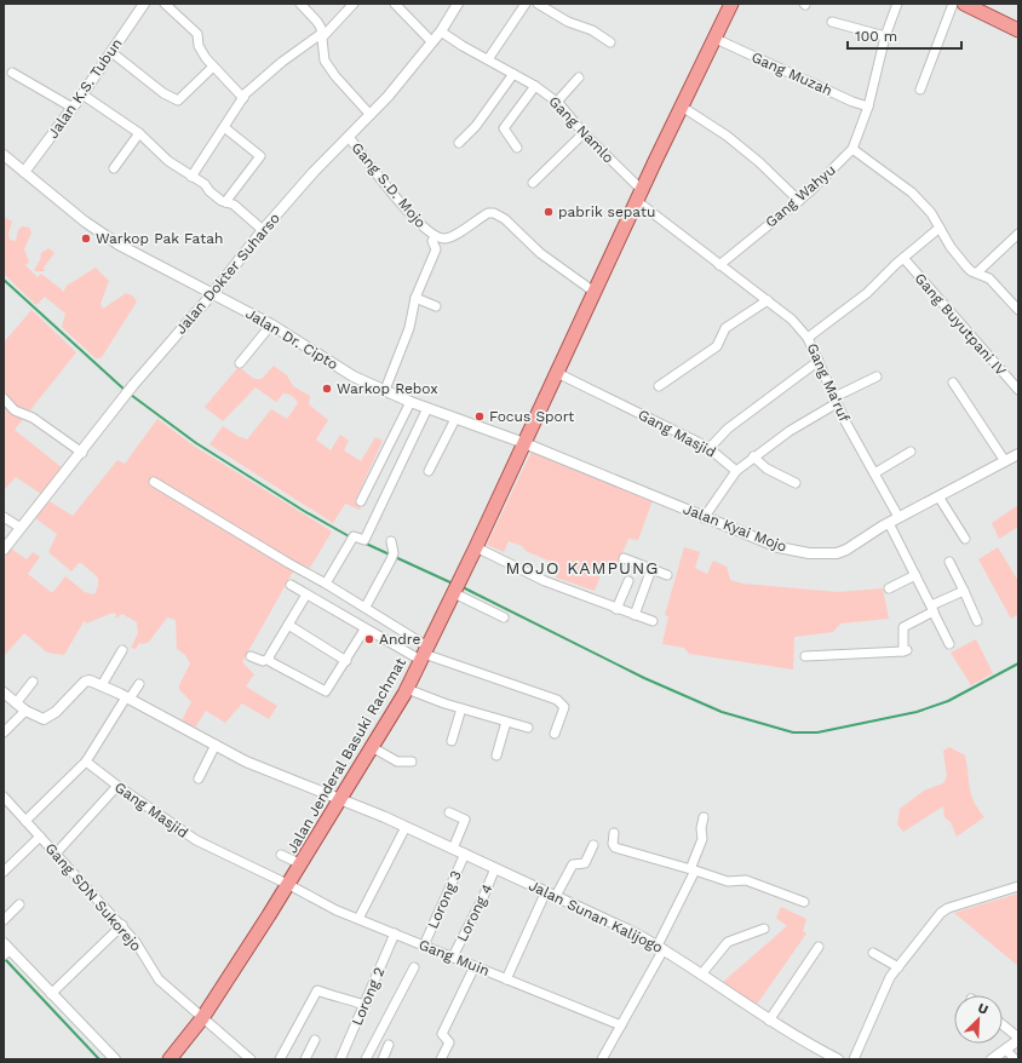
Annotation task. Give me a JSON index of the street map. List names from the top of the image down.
{
  "streets": {
    "main road": ["Jalan Jenderal Basuki Rachmat"],
    "street": [
      "Gang Muzah",
      "Jalan K.S. Tubun",
      "Gang Namlo",
      "Gang S.D. Mojo",
      "Gang Wahyu",
      "Jalan Dokter Suharso",
      "Gang Buyutpani IV",
      "Jalan Dr. Cipto",
      "Gang Ma'ruf",
      "Gang Masjid",
      "Jalan Kyai Mojo",
      "Gang SDN Sukorejo",
      "Lorong 3",
      "Lorong 4",
      "Jalan Sunan Kalijogo",
      "Gang Muin",
      "Lorong 2"
    ]
  },
  "crossings": [
    ["Gang Muzah", "Gang Wahyu"],
    ["Gang Muzah", "Jalan Jenderal Basuki Rachmat"],
    ["Jalan K.S. Tubun", "Jalan Dr. Cipto"],
    ["Gang Namlo", "Jalan Dokter Suharso"],
    ["Gang Namlo", "Gang Ma'ruf"],
    ["Gang Namlo", "Jalan Jenderal Basuki Rachmat"],
    ["Gang S.D. Mojo", "Jalan Dokter Suharso"],
    ["Gang S.D. Mojo", "Jalan Jenderal Basuki Rachmat"],
    ["Gang Wahyu", "Gang Ma'ruf"],
    ["Jalan Dokter Suharso", "Jalan Dr. Cipto"],
    ["Jalan Dr. Cipto", "Jalan Kyai Mojo"],
    ["Jalan Dr. Cipto", "Jalan Jenderal Basuki Rachmat"],
    ["Gang Ma'ruf", "Jalan Kyai Mojo"],
    ["Gang Ma'ruf", "Jalan Jenderal Basuki Rachmat"],
    ["Gang Masjid", "Jalan Jenderal Basuki Rachmat"],
    ["Gang Masjid", "Gang Muin"],
    ["Jalan Kyai Mojo", "Jalan Jenderal Basuki Rachmat"],
    ["Jalan Jenderal Basuki Rachmat", "Gang SDN Sukorejo"],
    ["Jalan Jenderal Basuki Rachmat", "Jalan Sunan Kalijogo"],
    ["Jalan Jenderal Basuki Rachmat", "Gang Muin"],
    ["Lorong 3", "Jalan Sunan Kalijogo"],
    ["Lorong 3", "Gang Muin"],
    ["Lorong 4", "Jalan Sunan Kalijogo"],
    ["Lorong 4", "Gang Muin"],
    ["Gang Muin", "Lorong 2"]
  ],
  "districts": ["MOJO KAMPUNG"],
  "places": [
    "pabrik sepatu",
    "Warkop Pak Fatah",
    "Warkop Rebox",
    "Focus Sport",
    "Andre"
  ],
  "scale_bar": "100 m",
  "north": "top right"
}
